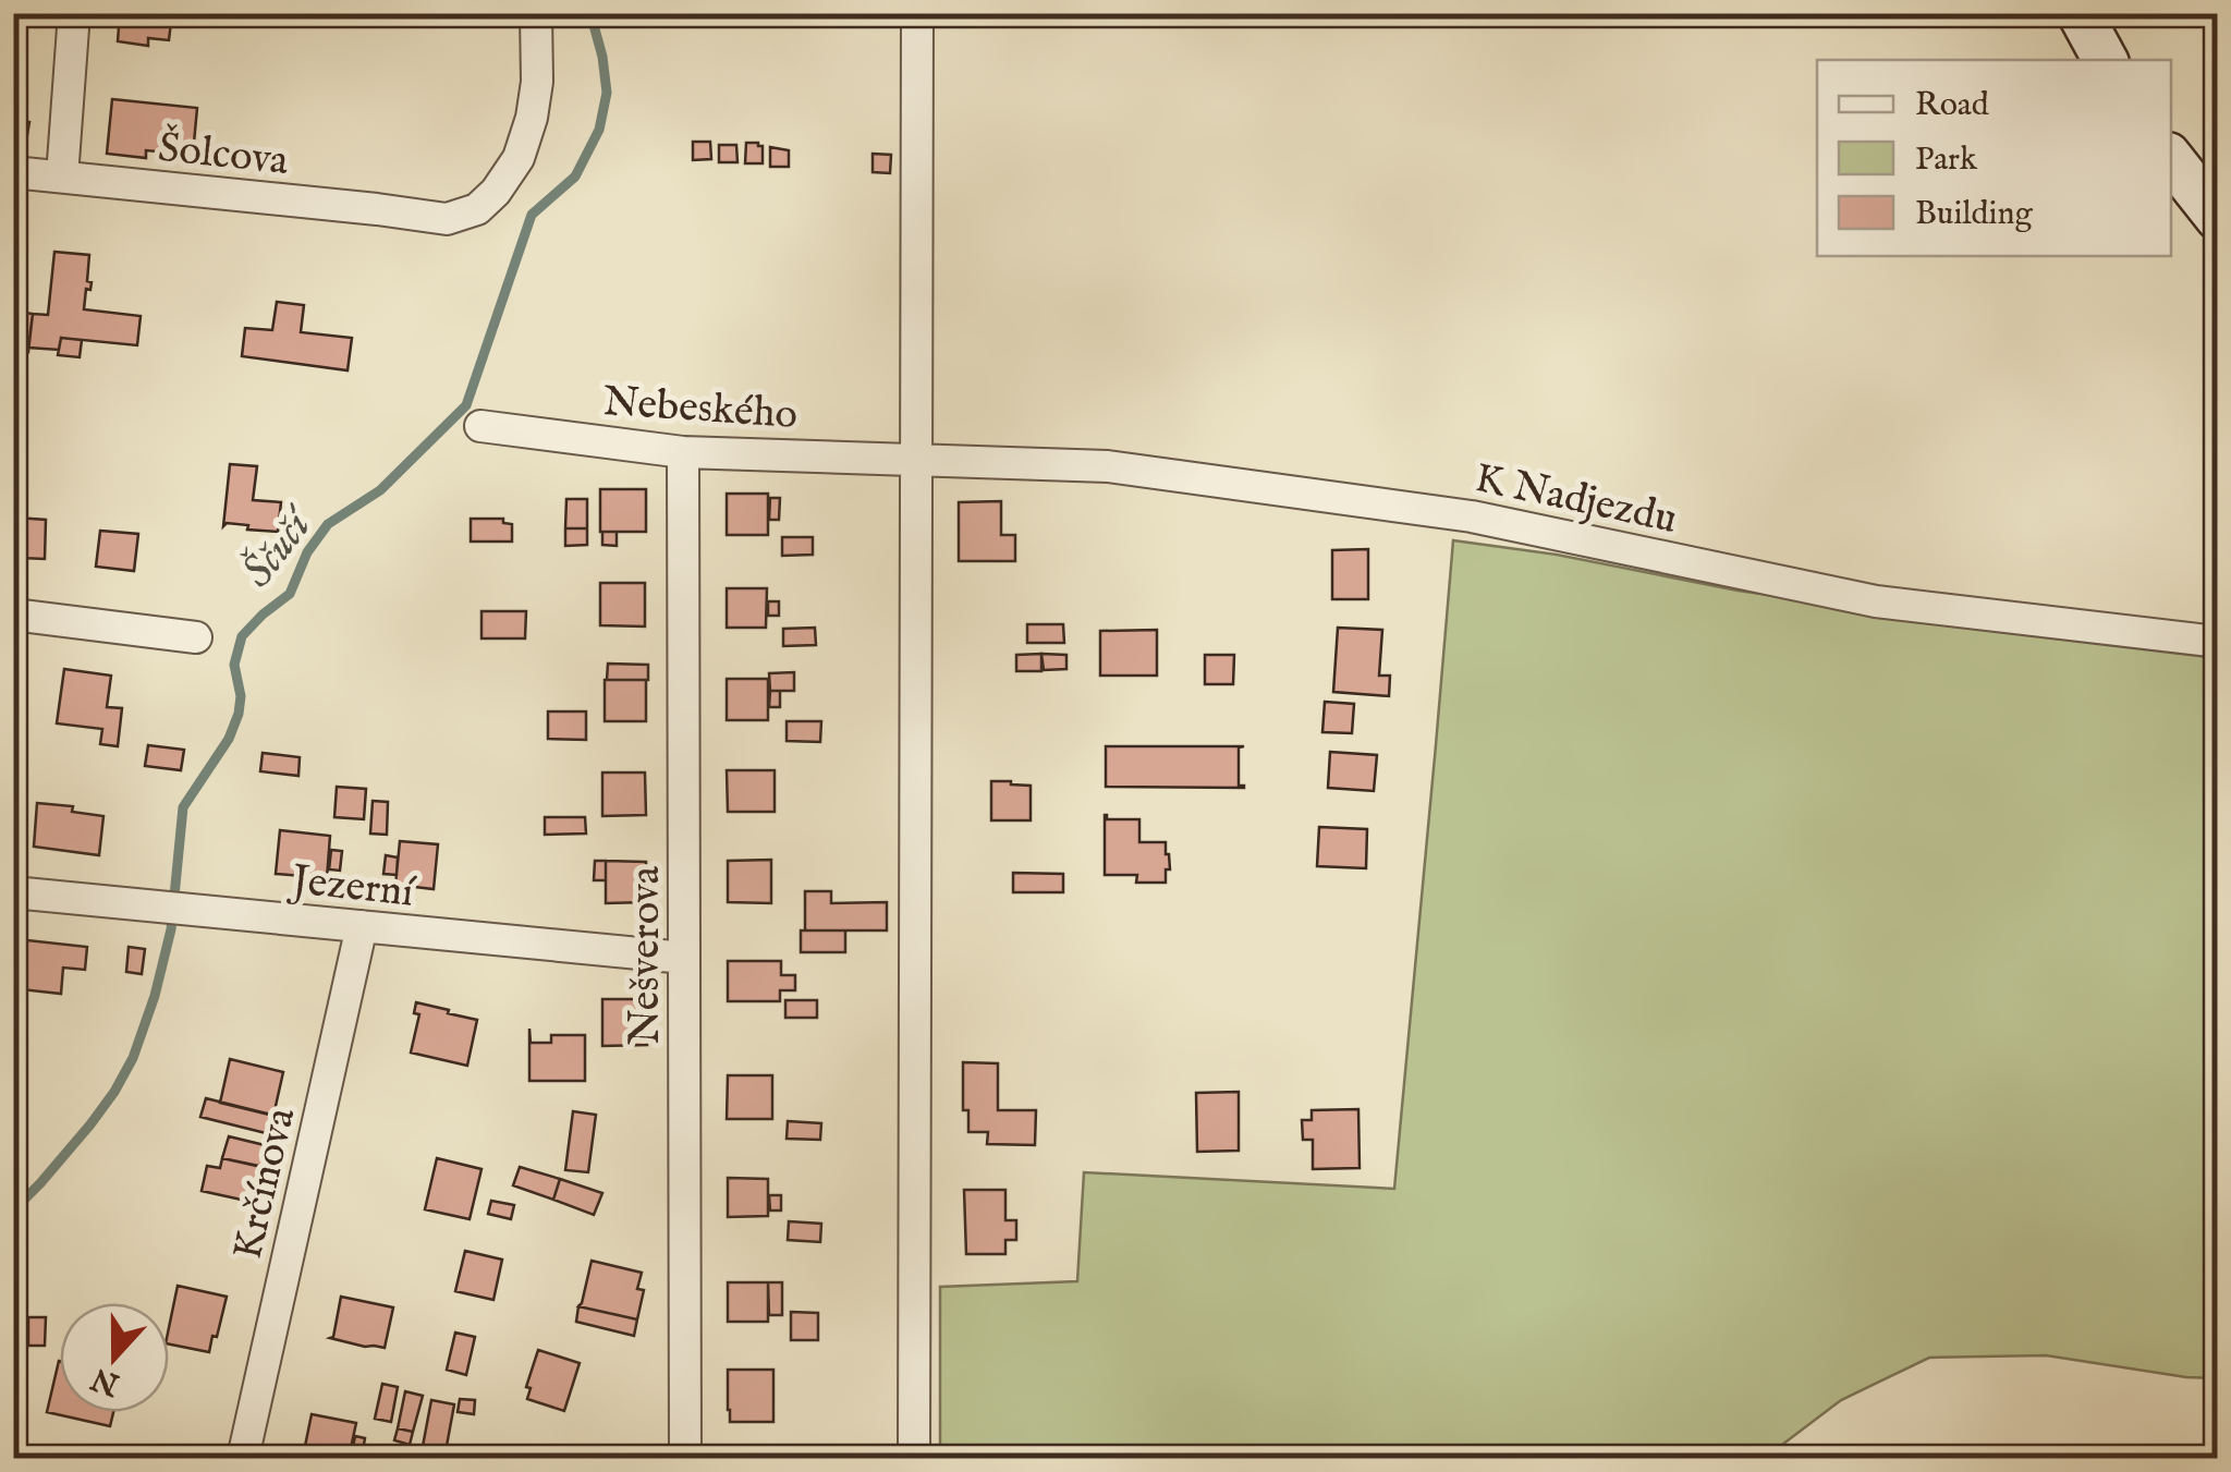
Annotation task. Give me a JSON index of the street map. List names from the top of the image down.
{
  "streets": {
    "street": [
      "Šolcova",
      "Nebeského",
      "K Nadjezdu",
      "Jezerní",
      "Nešverova",
      "Krčínova"
    ]
  },
  "crossings": [
    ["Nebeského", "K Nadjezdu"],
    ["Nebeského", "Nešverova"],
    ["Jezerní", "Nešverova"],
    ["Jezerní", "Krčínova"]
  ],
  "water": ["Ščučí"],
  "legend": ["Road", "Park", "Building"],
  "north": "bottom"
}
